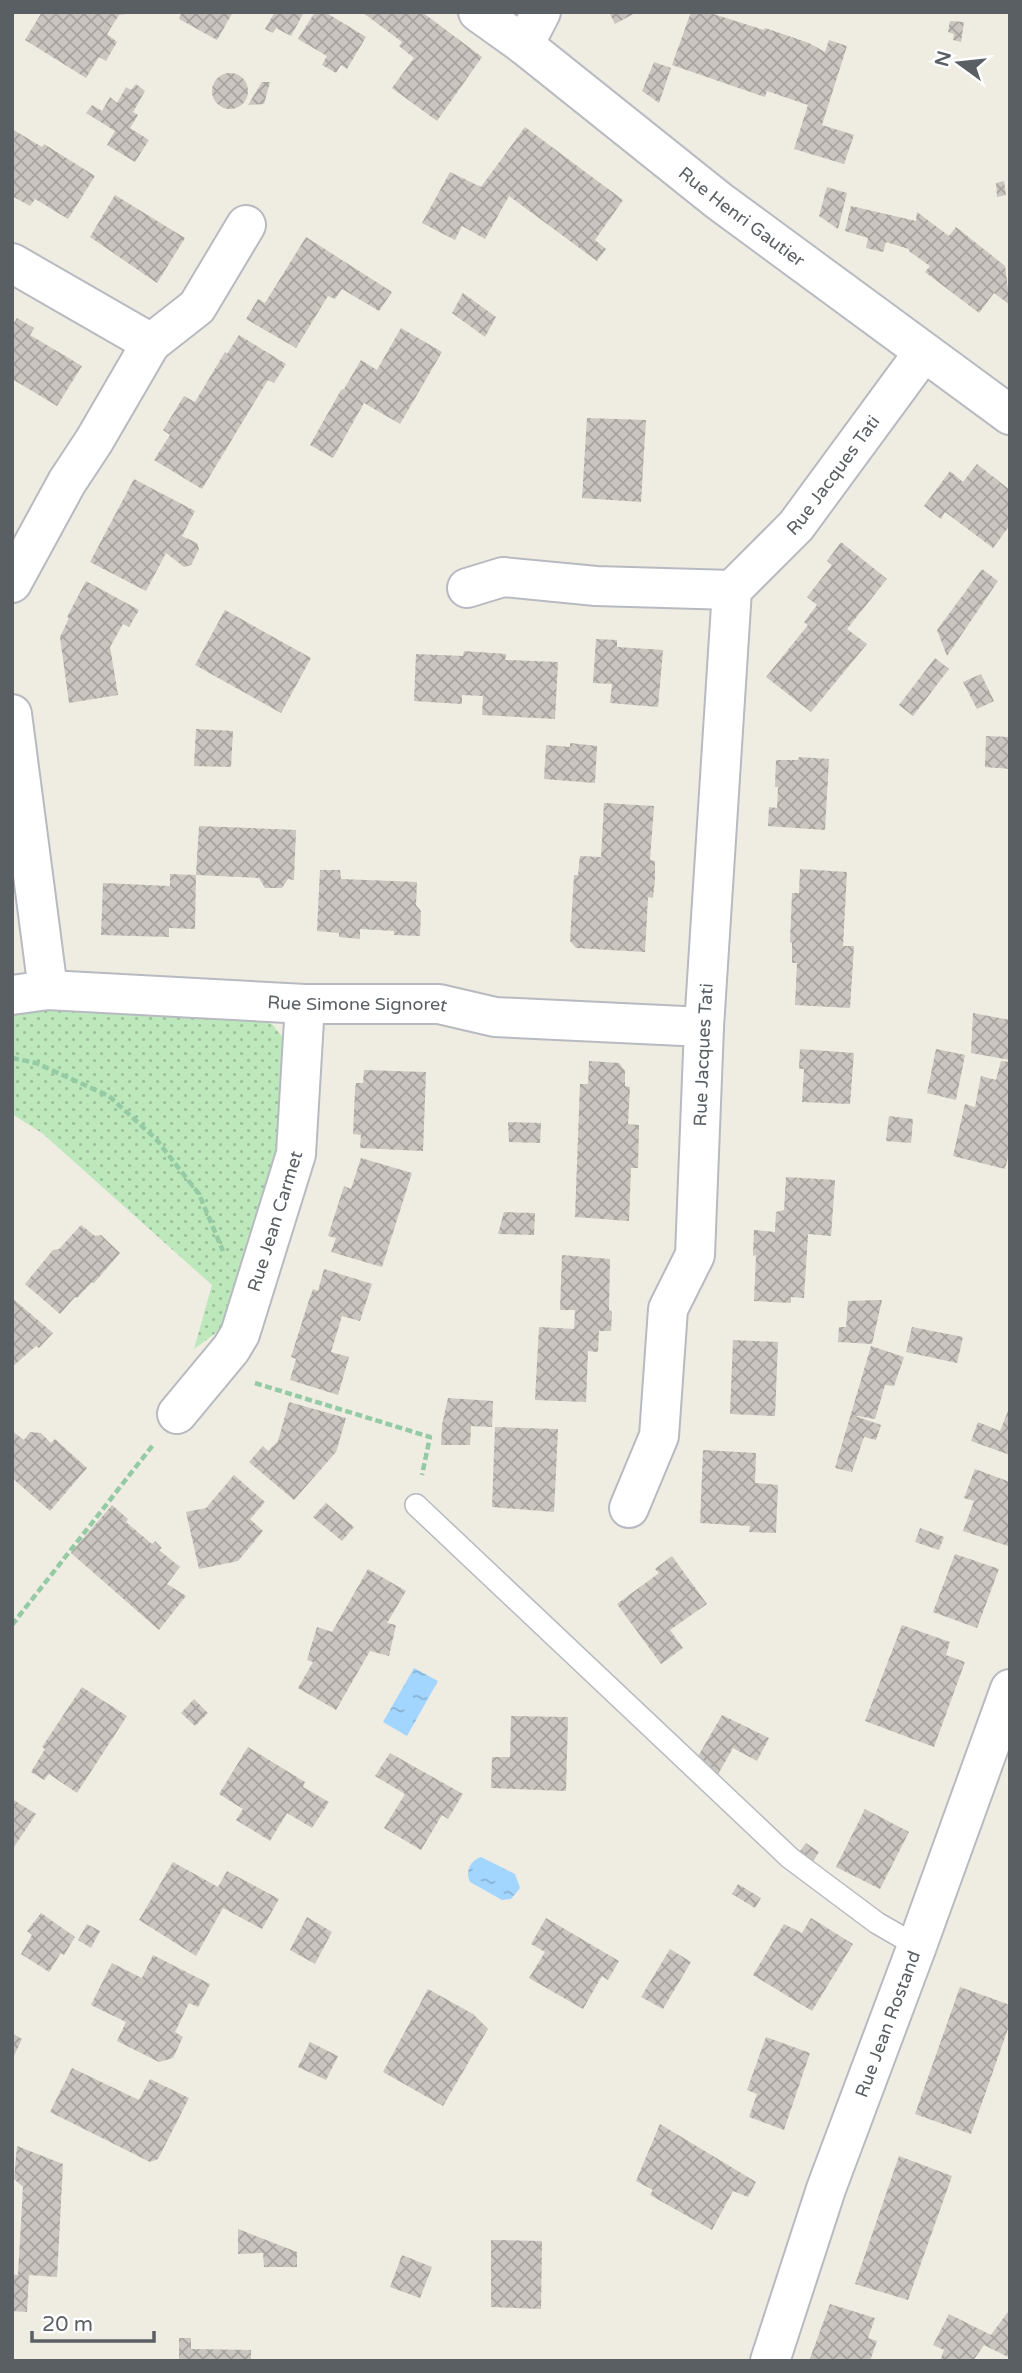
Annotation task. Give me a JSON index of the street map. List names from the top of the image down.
{
  "streets": {
    "street": [
      "Rue Henri Gautier",
      "Rue Jacques Tati",
      "Rue Simone Signoret",
      "Rue Jean Carmet",
      "Rue Jean Rostand"
    ]
  },
  "crossings": [
    ["Rue Henri Gautier", "Rue Jacques Tati"],
    ["Rue Jacques Tati", "Rue Simone Signoret"],
    ["Rue Simone Signoret", "Rue Jean Carmet"]
  ],
  "scale_bar": "20 m",
  "north": "left"
}
